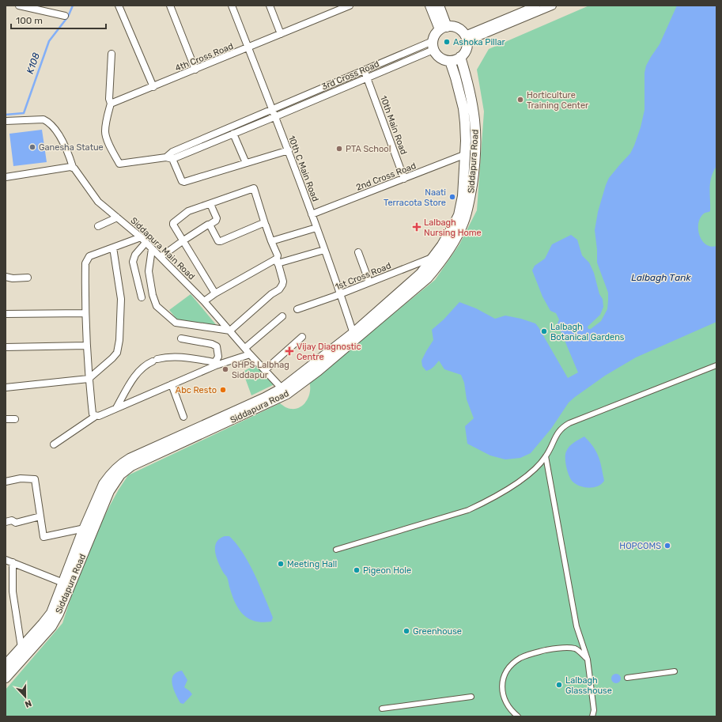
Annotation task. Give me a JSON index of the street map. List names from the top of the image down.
{
  "streets": {
    "main road": ["Siddapura Road"],
    "street": [
      "4th Cross Road",
      "3rd Cross Road",
      "10th Main Road",
      "10th C Main Road",
      "2nd Cross Road",
      "Siddapura Main Road",
      "1st Cross Road"
    ]
  },
  "crossings": [
    ["4th Cross Road", "10th C Main Road"],
    ["3rd Cross Road", "10th Main Road"],
    ["3rd Cross Road", "Siddapura Road"],
    ["3rd Cross Road", "10th C Main Road"],
    ["10th Main Road", "2nd Cross Road"],
    ["Siddapura Road", "10th C Main Road"],
    ["Siddapura Road", "2nd Cross Road"],
    ["Siddapura Road", "Siddapura Main Road"],
    ["Siddapura Road", "1st Cross Road"],
    ["10th C Main Road", "2nd Cross Road"],
    ["10th C Main Road", "1st Cross Road"]
  ],
  "water": ["K108", "Lalbagh Tank"],
  "places": {
    "other": [
      "Ashoka Pillar",
      "Horticulture Training Center",
      "Ganesha Statue",
      "PTA School",
      "Naati Terracota Store",
      "Lalbagh Botanical Gardens",
      "GHPS Lalbhag Siddapur",
      "Abc Resto",
      "HOPCOMS",
      "Meeting Hall",
      "Pigeon Hole",
      "Greenhouse",
      "Lalbagh Glasshouse"
    ],
    "health": ["Lalbagh Nursing Home", "Vijay Diagnostic Centre"]
  },
  "scale_bar": "100 m",
  "north": "bottom"
}
